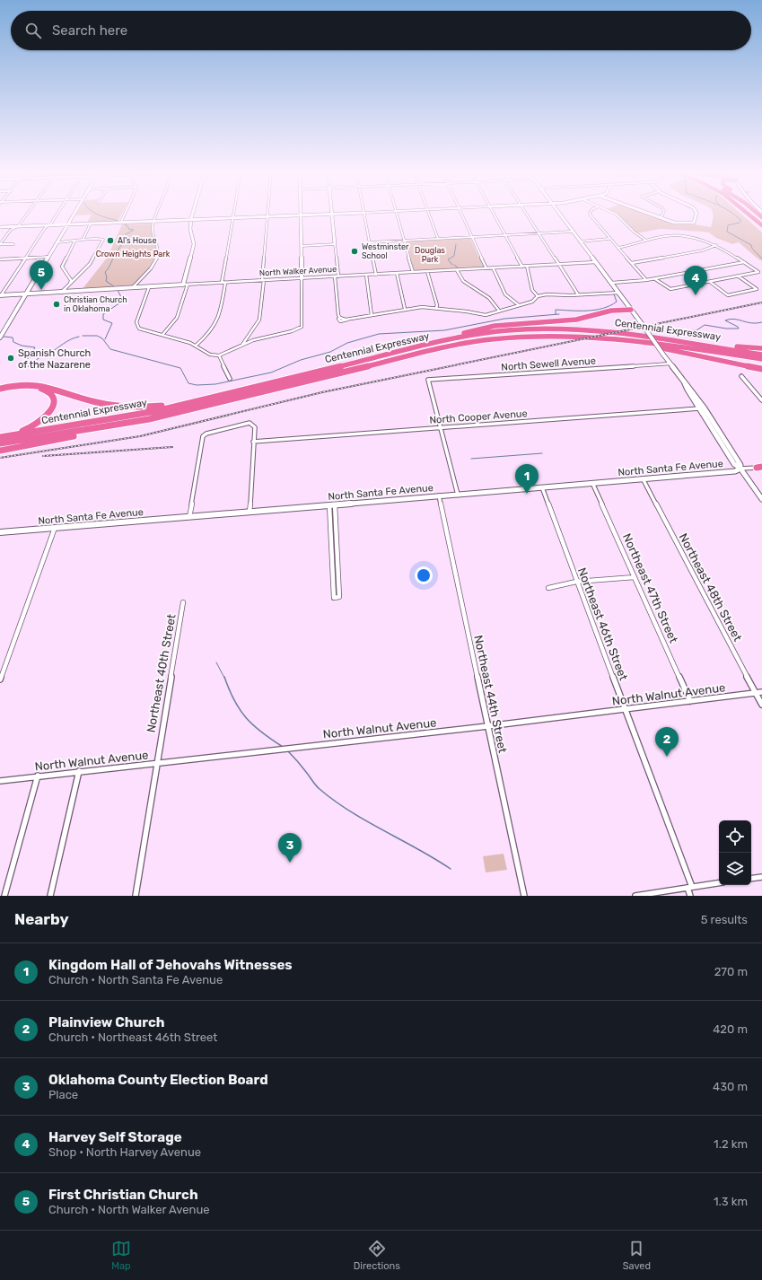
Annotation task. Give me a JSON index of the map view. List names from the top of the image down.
{
  "streets": {
    "highway": ["Centennial Expressway"],
    "street": [
      "North Walker Avenue",
      "North Sewell Avenue",
      "North Cooper Avenue",
      "North Santa Fe Avenue",
      "Northeast 48th Street",
      "Northeast 47th Street",
      "Northeast 46th Street",
      "Northeast 40th Street",
      "Northeast 44th Street",
      "North Walnut Avenue"
    ]
  },
  "crossings": [
    ["North Sewell Avenue", "North Cooper Avenue"],
    ["North Santa Fe Avenue", "Northeast 48th Street"],
    ["North Santa Fe Avenue", "Northeast 47th Street"],
    ["North Santa Fe Avenue", "Northeast 46th Street"],
    ["North Santa Fe Avenue", "Northeast 44th Street"],
    ["Northeast 48th Street", "North Walnut Avenue"],
    ["Northeast 47th Street", "North Walnut Avenue"],
    ["Northeast 46th Street", "North Walnut Avenue"],
    ["Northeast 40th Street", "North Walnut Avenue"],
    ["Northeast 44th Street", "North Walnut Avenue"]
  ],
  "parks": ["Douglas Park", "Crown Heights Park"],
  "places": [
    "Al's House",
    "Westminster School",
    "Christian Church in Oklahoma",
    "Spanish Church of the Nazarene"
  ],
  "page": {
    "search": "Search here",
    "pins": [
      "5",
      "4",
      "1",
      "2",
      "3"
    ],
    "heading": ["Nearby", "5 results"],
    "list": [
      {
        "mark": "1",
        "name": "Kingdom Hall of Jehovahs Witnesses",
        "note": "Church · North Santa Fe Avenue",
        "value": "270 m"
      },
      {
        "mark": "2",
        "name": "Plainview Church",
        "note": "Church · Northeast 46th Street",
        "value": "420 m"
      },
      {
        "mark": "3",
        "name": "Oklahoma County Election Board",
        "note": "Place",
        "value": "430 m"
      },
      {
        "mark": "4",
        "name": "Harvey Self Storage",
        "note": "Shop · North Harvey Avenue",
        "value": "1.2 km"
      },
      {
        "mark": "5",
        "name": "First Christian Church",
        "note": "Church · North Walker Avenue",
        "value": "1.3 km"
      }
    ],
    "nav": ["Map", "Directions", "Saved"]
  }
}
